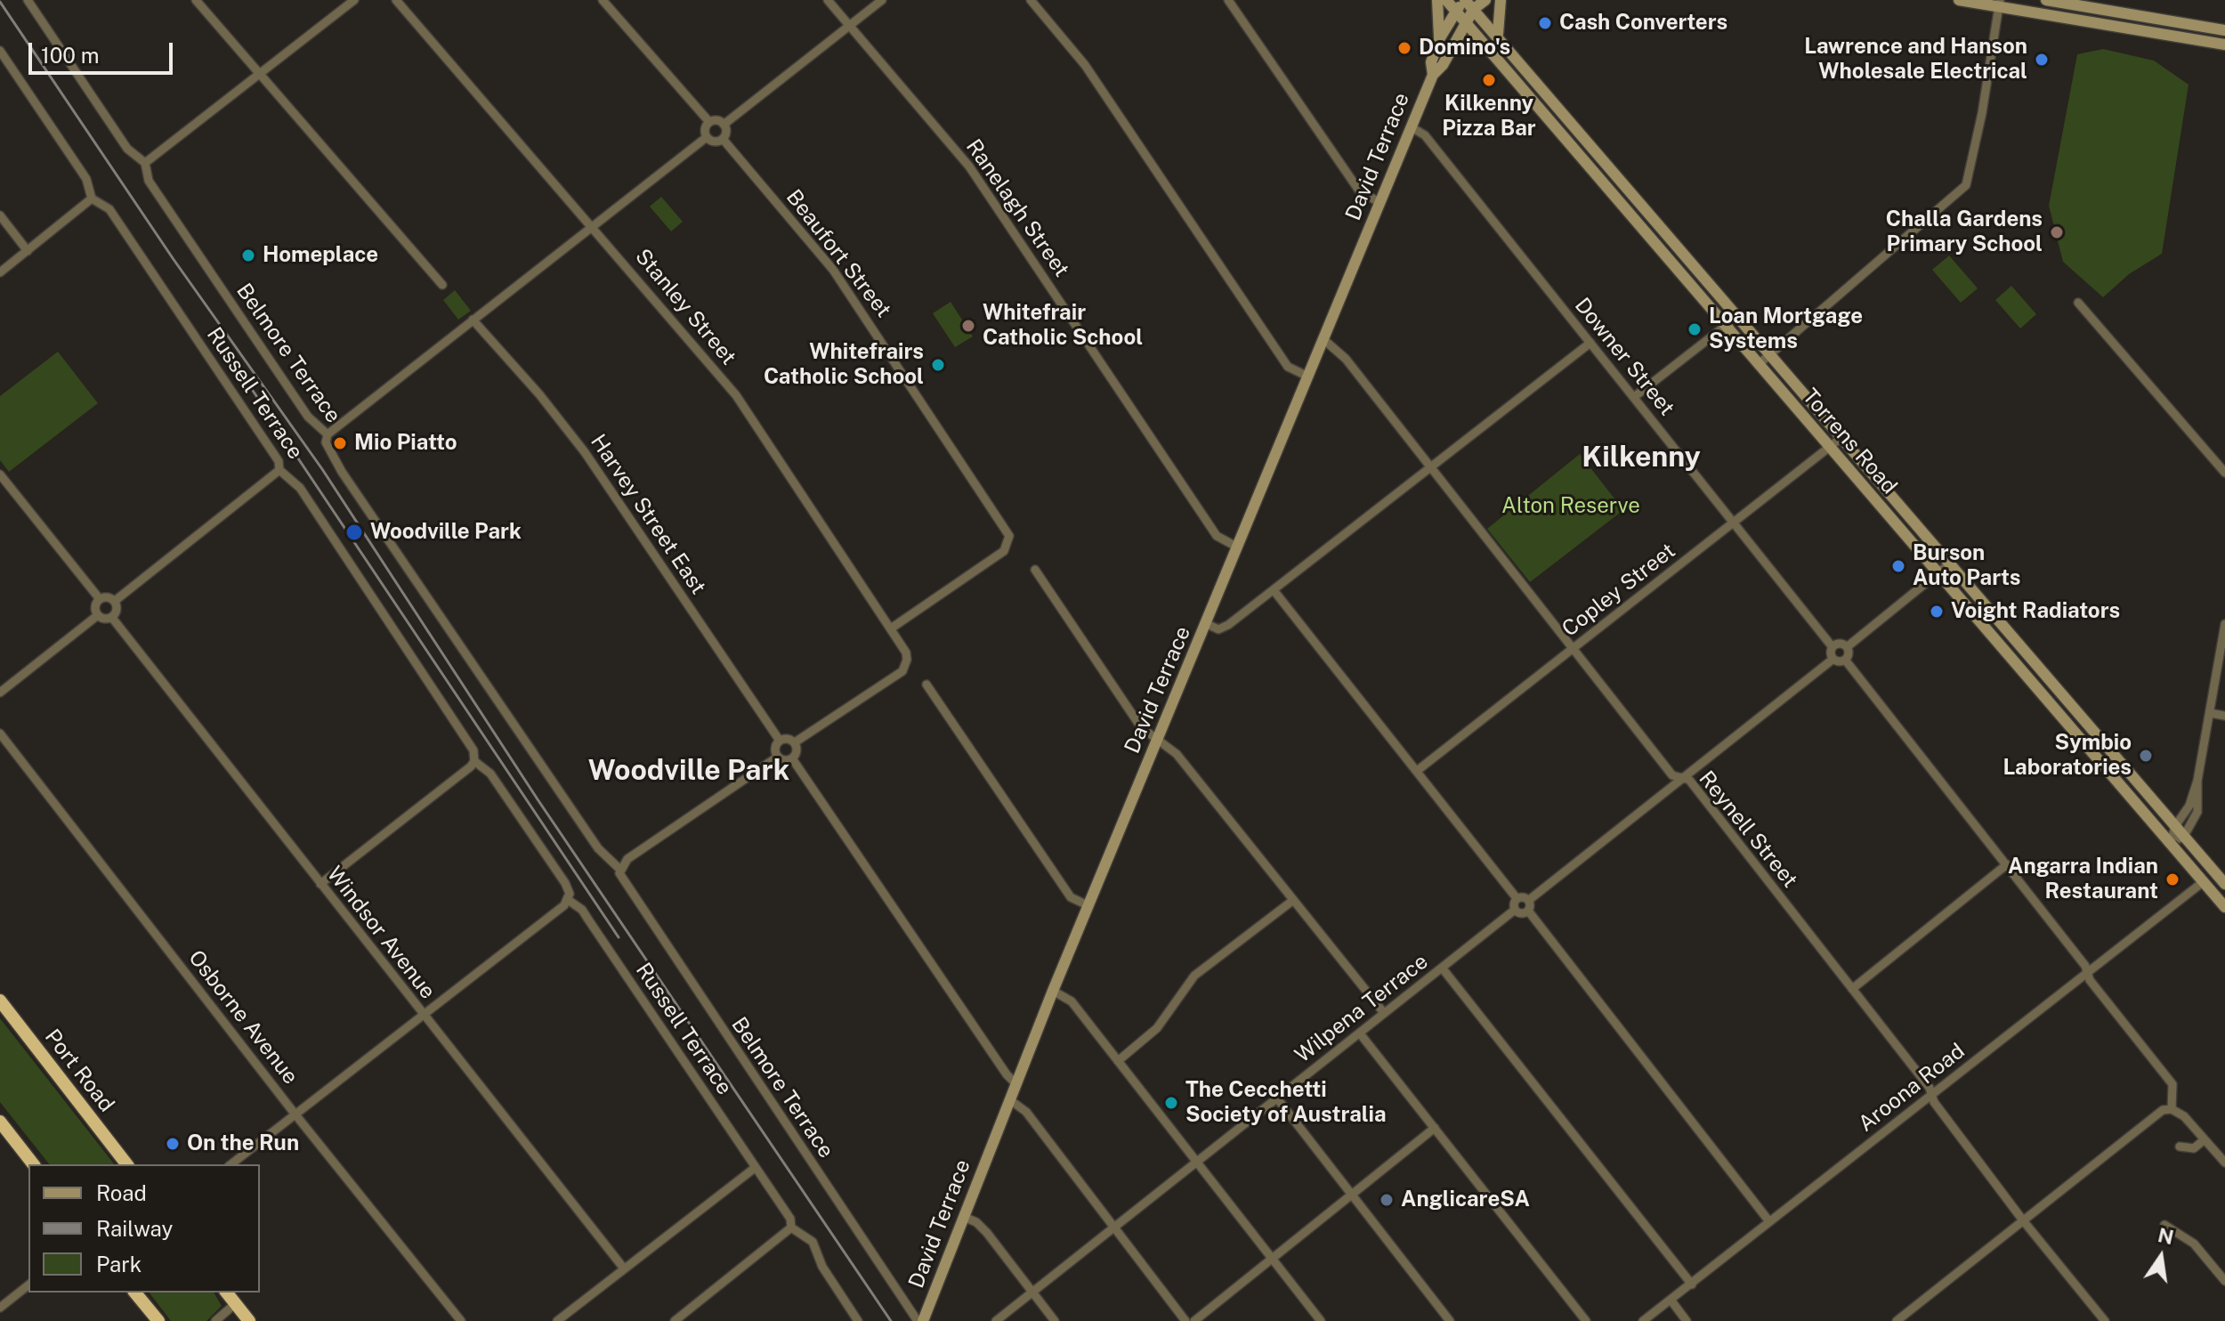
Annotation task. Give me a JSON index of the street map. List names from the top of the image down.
{
  "streets": {
    "highway": ["Port Road"],
    "main road": ["David Terrace", "Torrens Road"],
    "street": [
      "Ranelagh Street",
      "Beaufort Street",
      "Stanley Street",
      "Belmore Terrace",
      "Downer Street",
      "Russell Terrace",
      "Harvey Street East",
      "Copley Street",
      "Reynell Street",
      "Windsor Avenue",
      "Wilpena Terrace",
      "Osborne Avenue",
      "Aroona Road"
    ]
  },
  "crossings": [
    ["David Terrace", "Ranelagh Street"],
    ["David Terrace", "Downer Street"],
    ["David Terrace", "Torrens Road"],
    ["David Terrace", "Reynell Street"],
    ["Beaufort Street", "Stanley Street"],
    ["Stanley Street", "Harvey Street East"],
    ["Downer Street", "Copley Street"],
    ["Torrens Road", "Copley Street"],
    ["Torrens Road", "Aroona Road"],
    ["Copley Street", "Reynell Street"],
    ["Reynell Street", "Aroona Road"]
  ],
  "districts": ["Kilkenny", "Woodville Park"],
  "parks": ["Alton Reserve"],
  "places": [
    "Cash Converters",
    "Domino's",
    "Lawrence and Hanson Wholesale Electrical",
    "Kilkenny Pizza Bar",
    "Challa Gardens Primary School",
    "Homeplace",
    "Whitefrair Catholic School",
    "Loan Mortgage Systems",
    "Whitefrairs Catholic School",
    "Mio Piatto",
    "Woodville Park",
    "Burson Auto Parts",
    "Voight Radiators",
    "Symbio Laboratories",
    "Angarra Indian Restaurant",
    "The Cecchetti Society of Australia",
    "On the Run",
    "AnglicareSA"
  ],
  "legend": ["Road", "Railway", "Park"],
  "scale_bar": "100 m",
  "north": "top"
}
